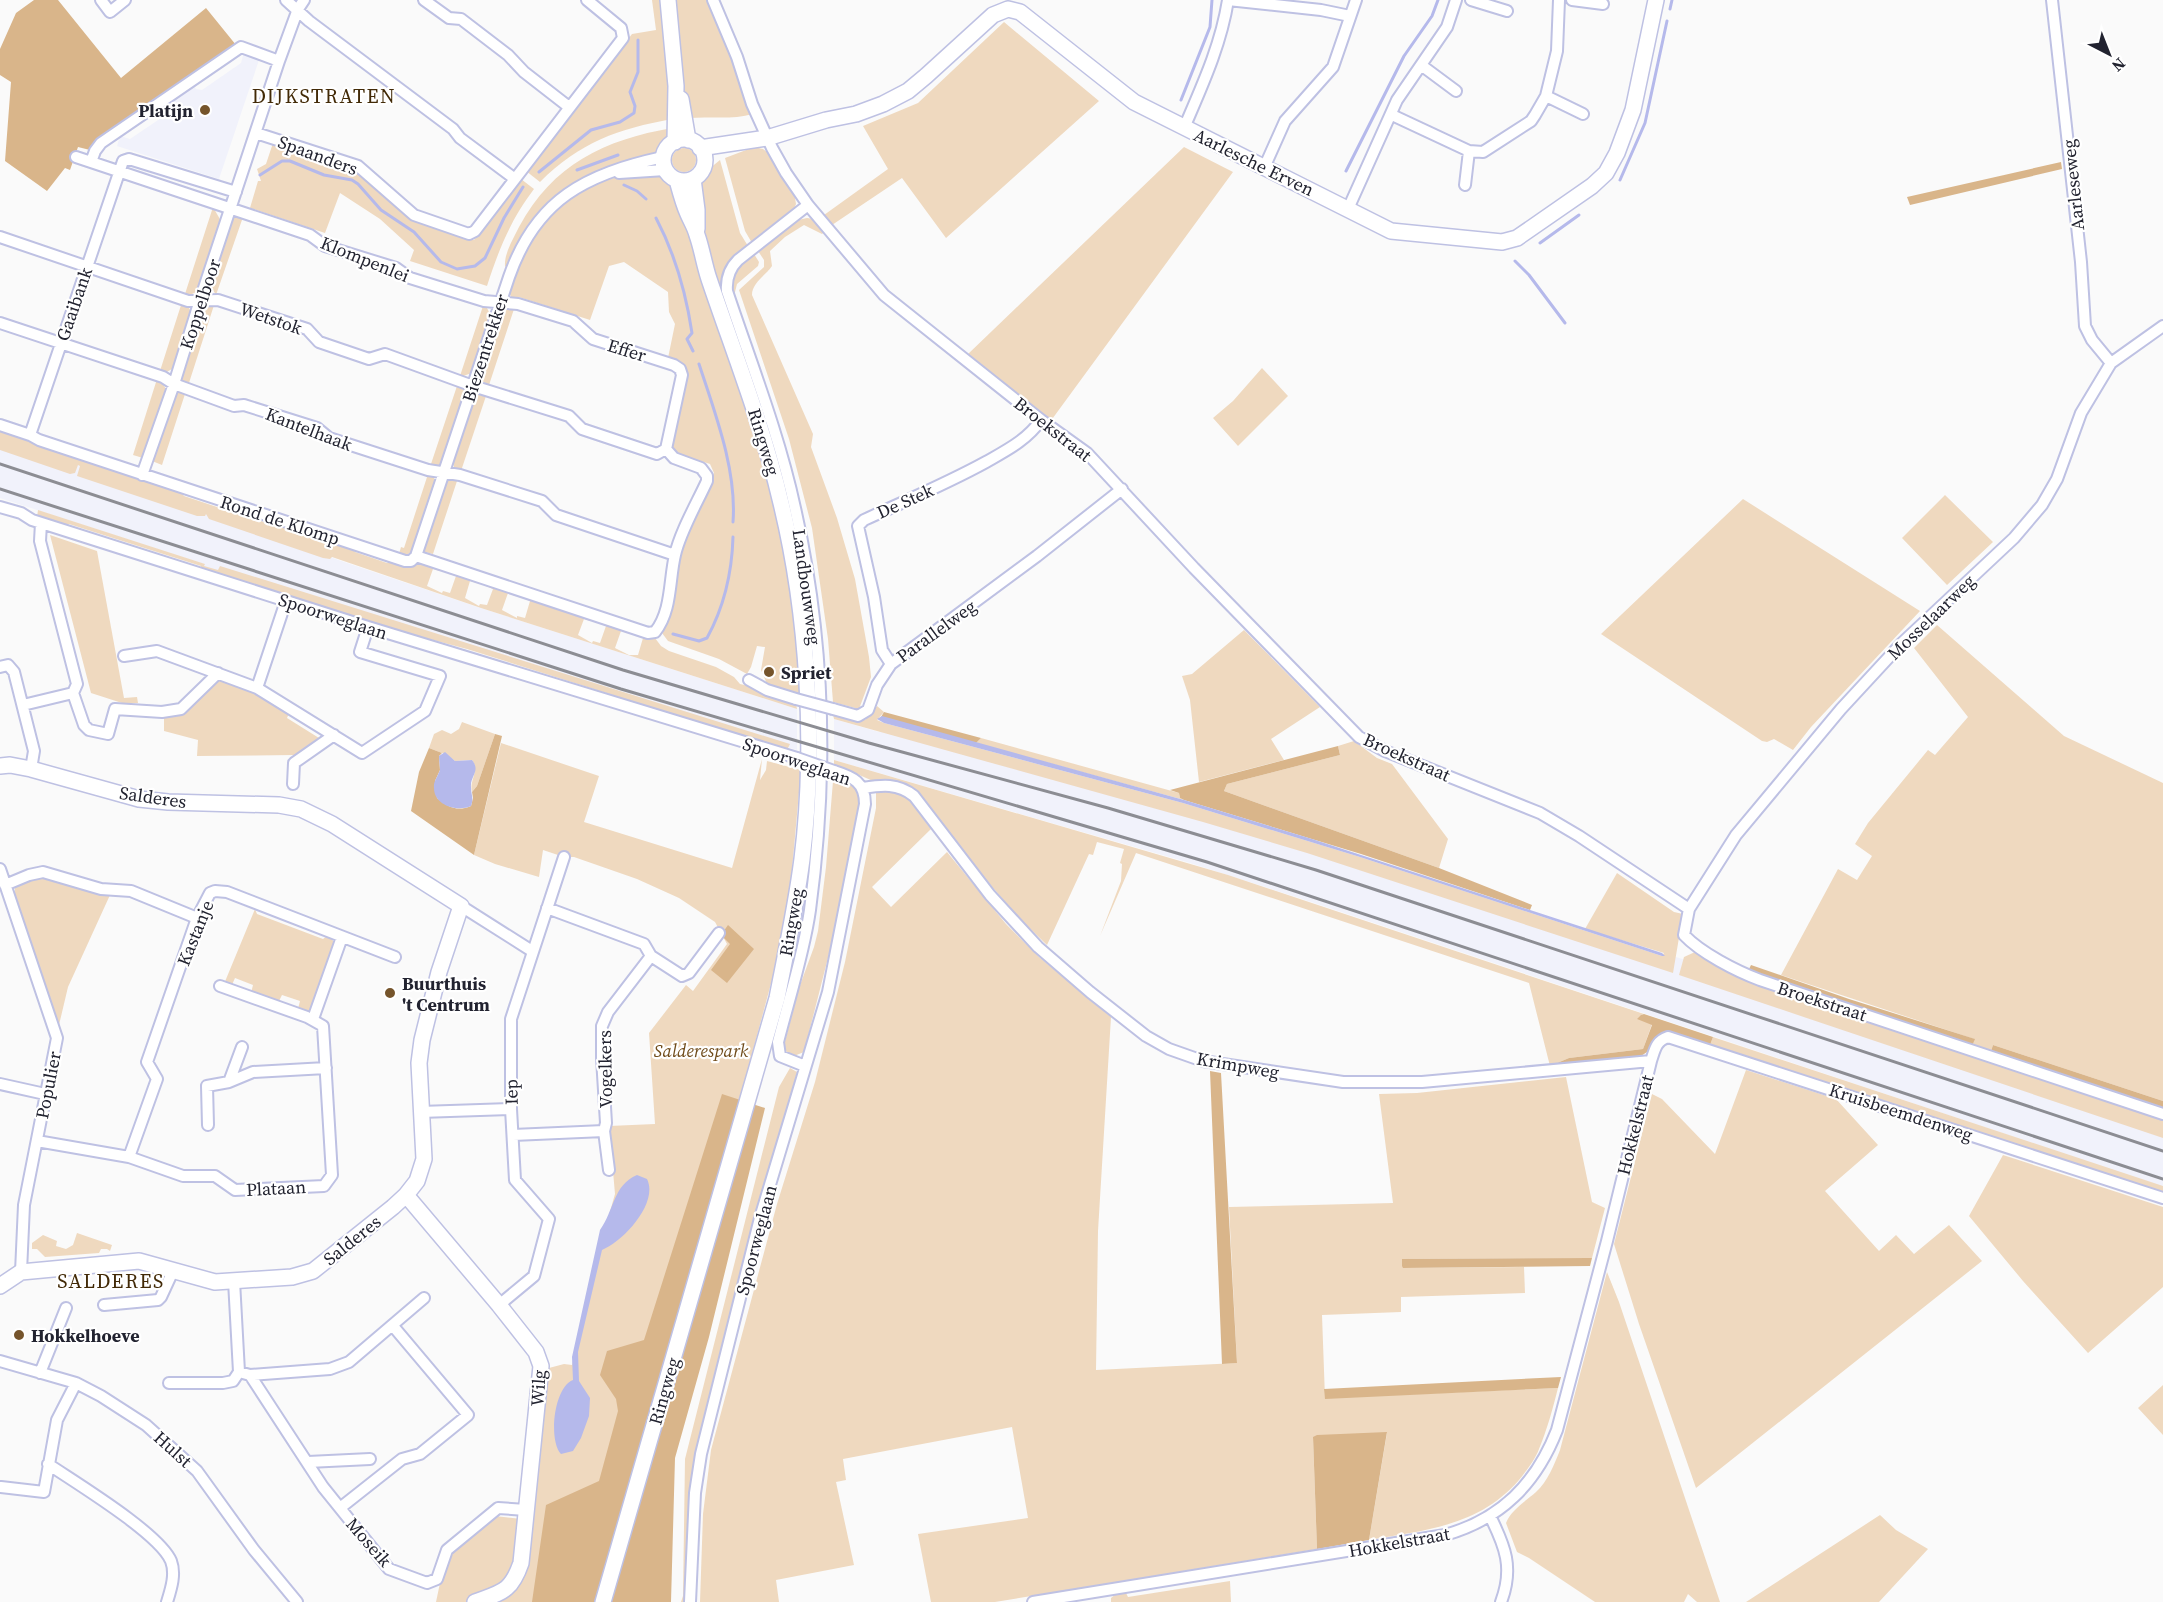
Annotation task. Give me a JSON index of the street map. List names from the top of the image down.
{
  "streets": {
    "street": [
      "Spaanders",
      "Aarlesche Erven",
      "Aarleseweg",
      "Klompenlei",
      "Gaaibank",
      "Koppelboor",
      "Wetstok",
      "Biezentrekker",
      "Effer",
      "Kantelhaak",
      "Broekstraat",
      "Ringweg",
      "De Stek",
      "Rond de Klomp",
      "Landbouwweg",
      "Spoorweglaan",
      "Mosselaarweg",
      "Parallelweg",
      "Salderes",
      "Kastanje",
      "Krimpweg",
      "Vogelkers",
      "Populier",
      "Iep",
      "Kruisbeemdenweg",
      "Hokkelstraat",
      "Plataan",
      "Wilg",
      "Hulst",
      "Moseik"
    ]
  },
  "crossings": [
    ["Spaanders", "Koppelboor"],
    ["Aarlesche Erven", "Broekstraat"],
    ["Aarleseweg", "Mosselaarweg"],
    ["Klompenlei", "Koppelboor"],
    ["Klompenlei", "Biezentrekker"],
    ["Klompenlei", "Effer"],
    ["Gaaibank", "Wetstok"],
    ["Gaaibank", "Kantelhaak"],
    ["Gaaibank", "Rond de Klomp"],
    ["Koppelboor", "Wetstok"],
    ["Koppelboor", "Kantelhaak"],
    ["Koppelboor", "Rond de Klomp"],
    ["Wetstok", "Biezentrekker"],
    ["Wetstok", "Effer"],
    ["Biezentrekker", "Effer"],
    ["Biezentrekker", "Kantelhaak"],
    ["Biezentrekker", "Ringweg"],
    ["Biezentrekker", "Rond de Klomp"],
    ["Kantelhaak", "Rond de Klomp"],
    ["Broekstraat", "De Stek"],
    ["Broekstraat", "Landbouwweg"],
    ["Broekstraat", "Mosselaarweg"],
    ["Broekstraat", "Parallelweg"],
    ["De Stek", "Parallelweg"],
    ["Landbouwweg", "Spoorweglaan"],
    ["Spoorweglaan", "Krimpweg"],
    ["Salderes", "Populier"],
    ["Salderes", "Iep"],
    ["Salderes", "Wilg"],
    ["Kastanje", "Plataan"],
    ["Krimpweg", "Kruisbeemdenweg"],
    ["Krimpweg", "Hokkelstraat"],
    ["Populier", "Plataan"],
    ["Iep", "Wilg"],
    ["Kruisbeemdenweg", "Hokkelstraat"],
    ["Wilg", "Moseik"]
  ],
  "districts": ["DIJKSTRATEN", "SALDERES"],
  "parks": ["Salderespark"],
  "places": [
    "Platijn",
    "Spriet",
    "Buurthuis 't Centrum",
    "Hokkelhoeve"
  ],
  "north": "bottom right"
}
